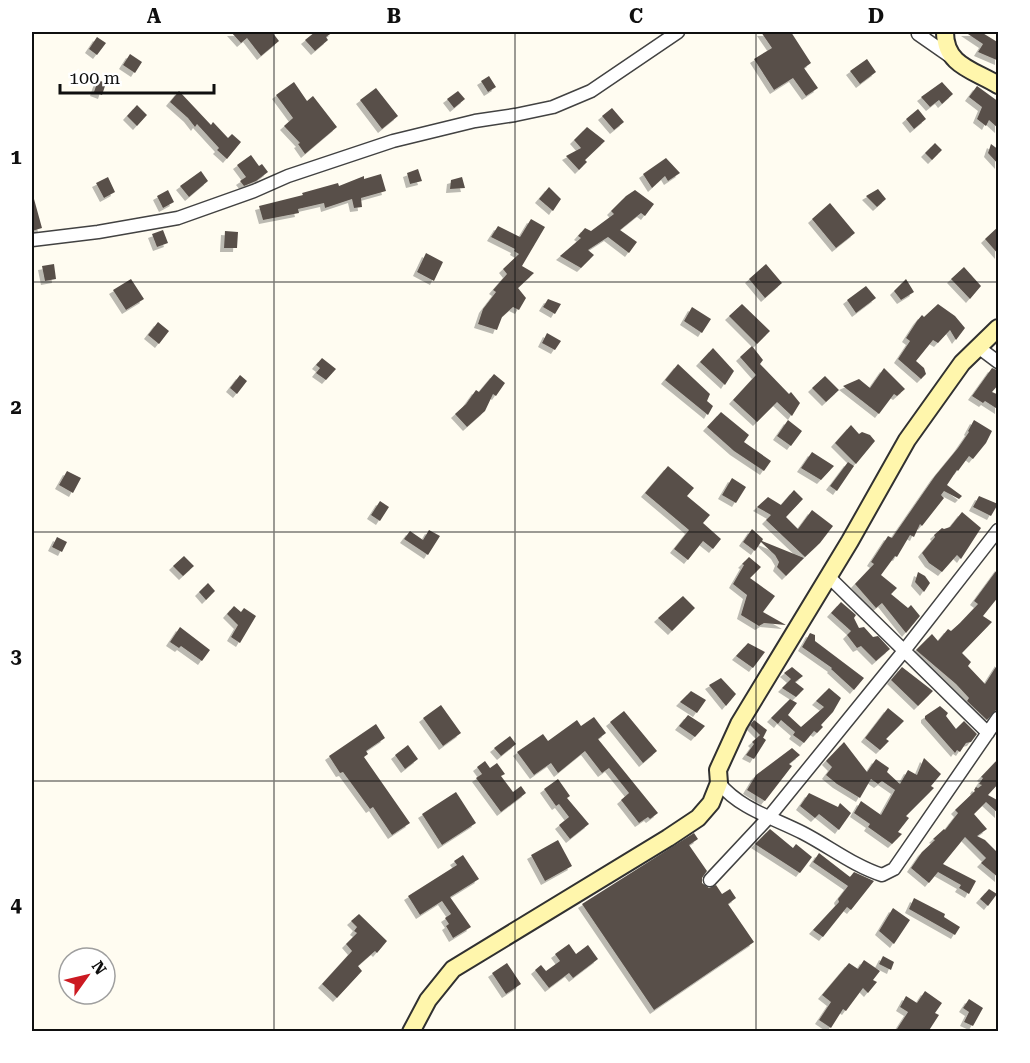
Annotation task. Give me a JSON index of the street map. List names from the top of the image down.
{
  "scale_bar": "100 m",
  "north": "top right",
  "grid": {
    "columns": [
      "A",
      "B",
      "C",
      "D"
    ],
    "rows": [
      "1",
      "2",
      "3",
      "4"
    ]
  }
}
